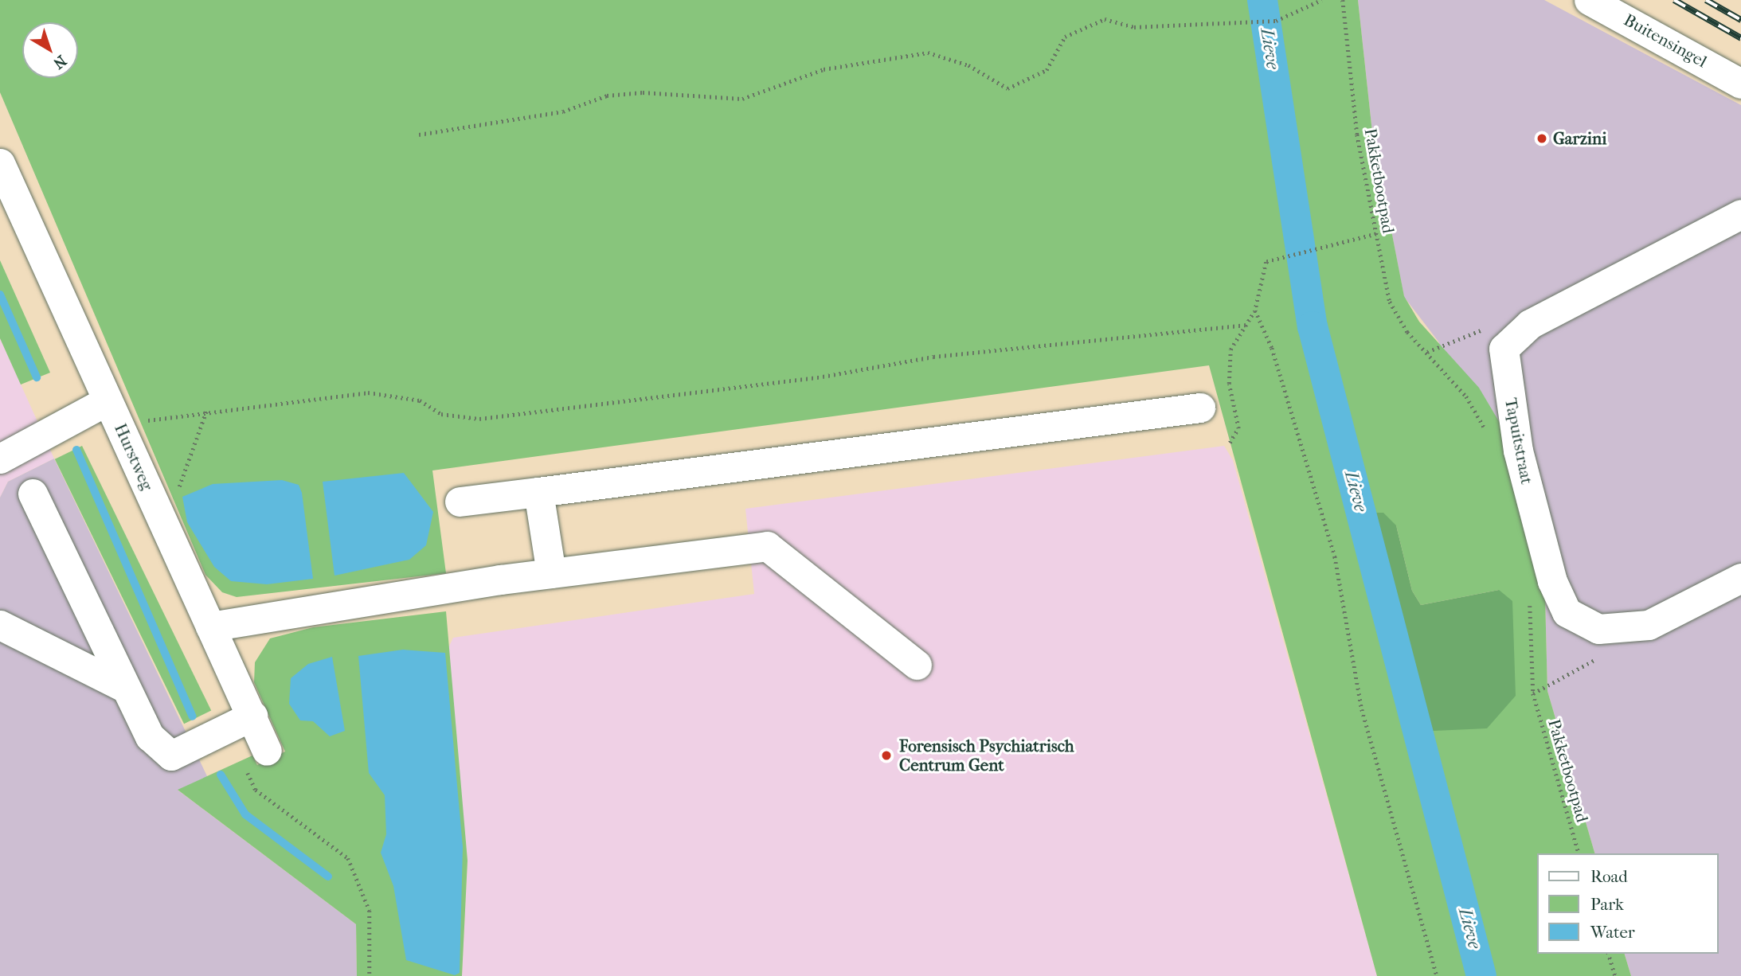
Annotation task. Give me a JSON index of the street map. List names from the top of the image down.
{
  "streets": {
    "street": ["Buitensingel", "Tapuitstraat", "Hurstweg"],
    "path": ["Pakketbootpad"]
  },
  "water": ["Lieve"],
  "places": ["Garzini", "Forensisch Psychiatrisch Centrum Gent"],
  "legend": ["Road", "Park", "Water"],
  "north": "bottom right"
}
